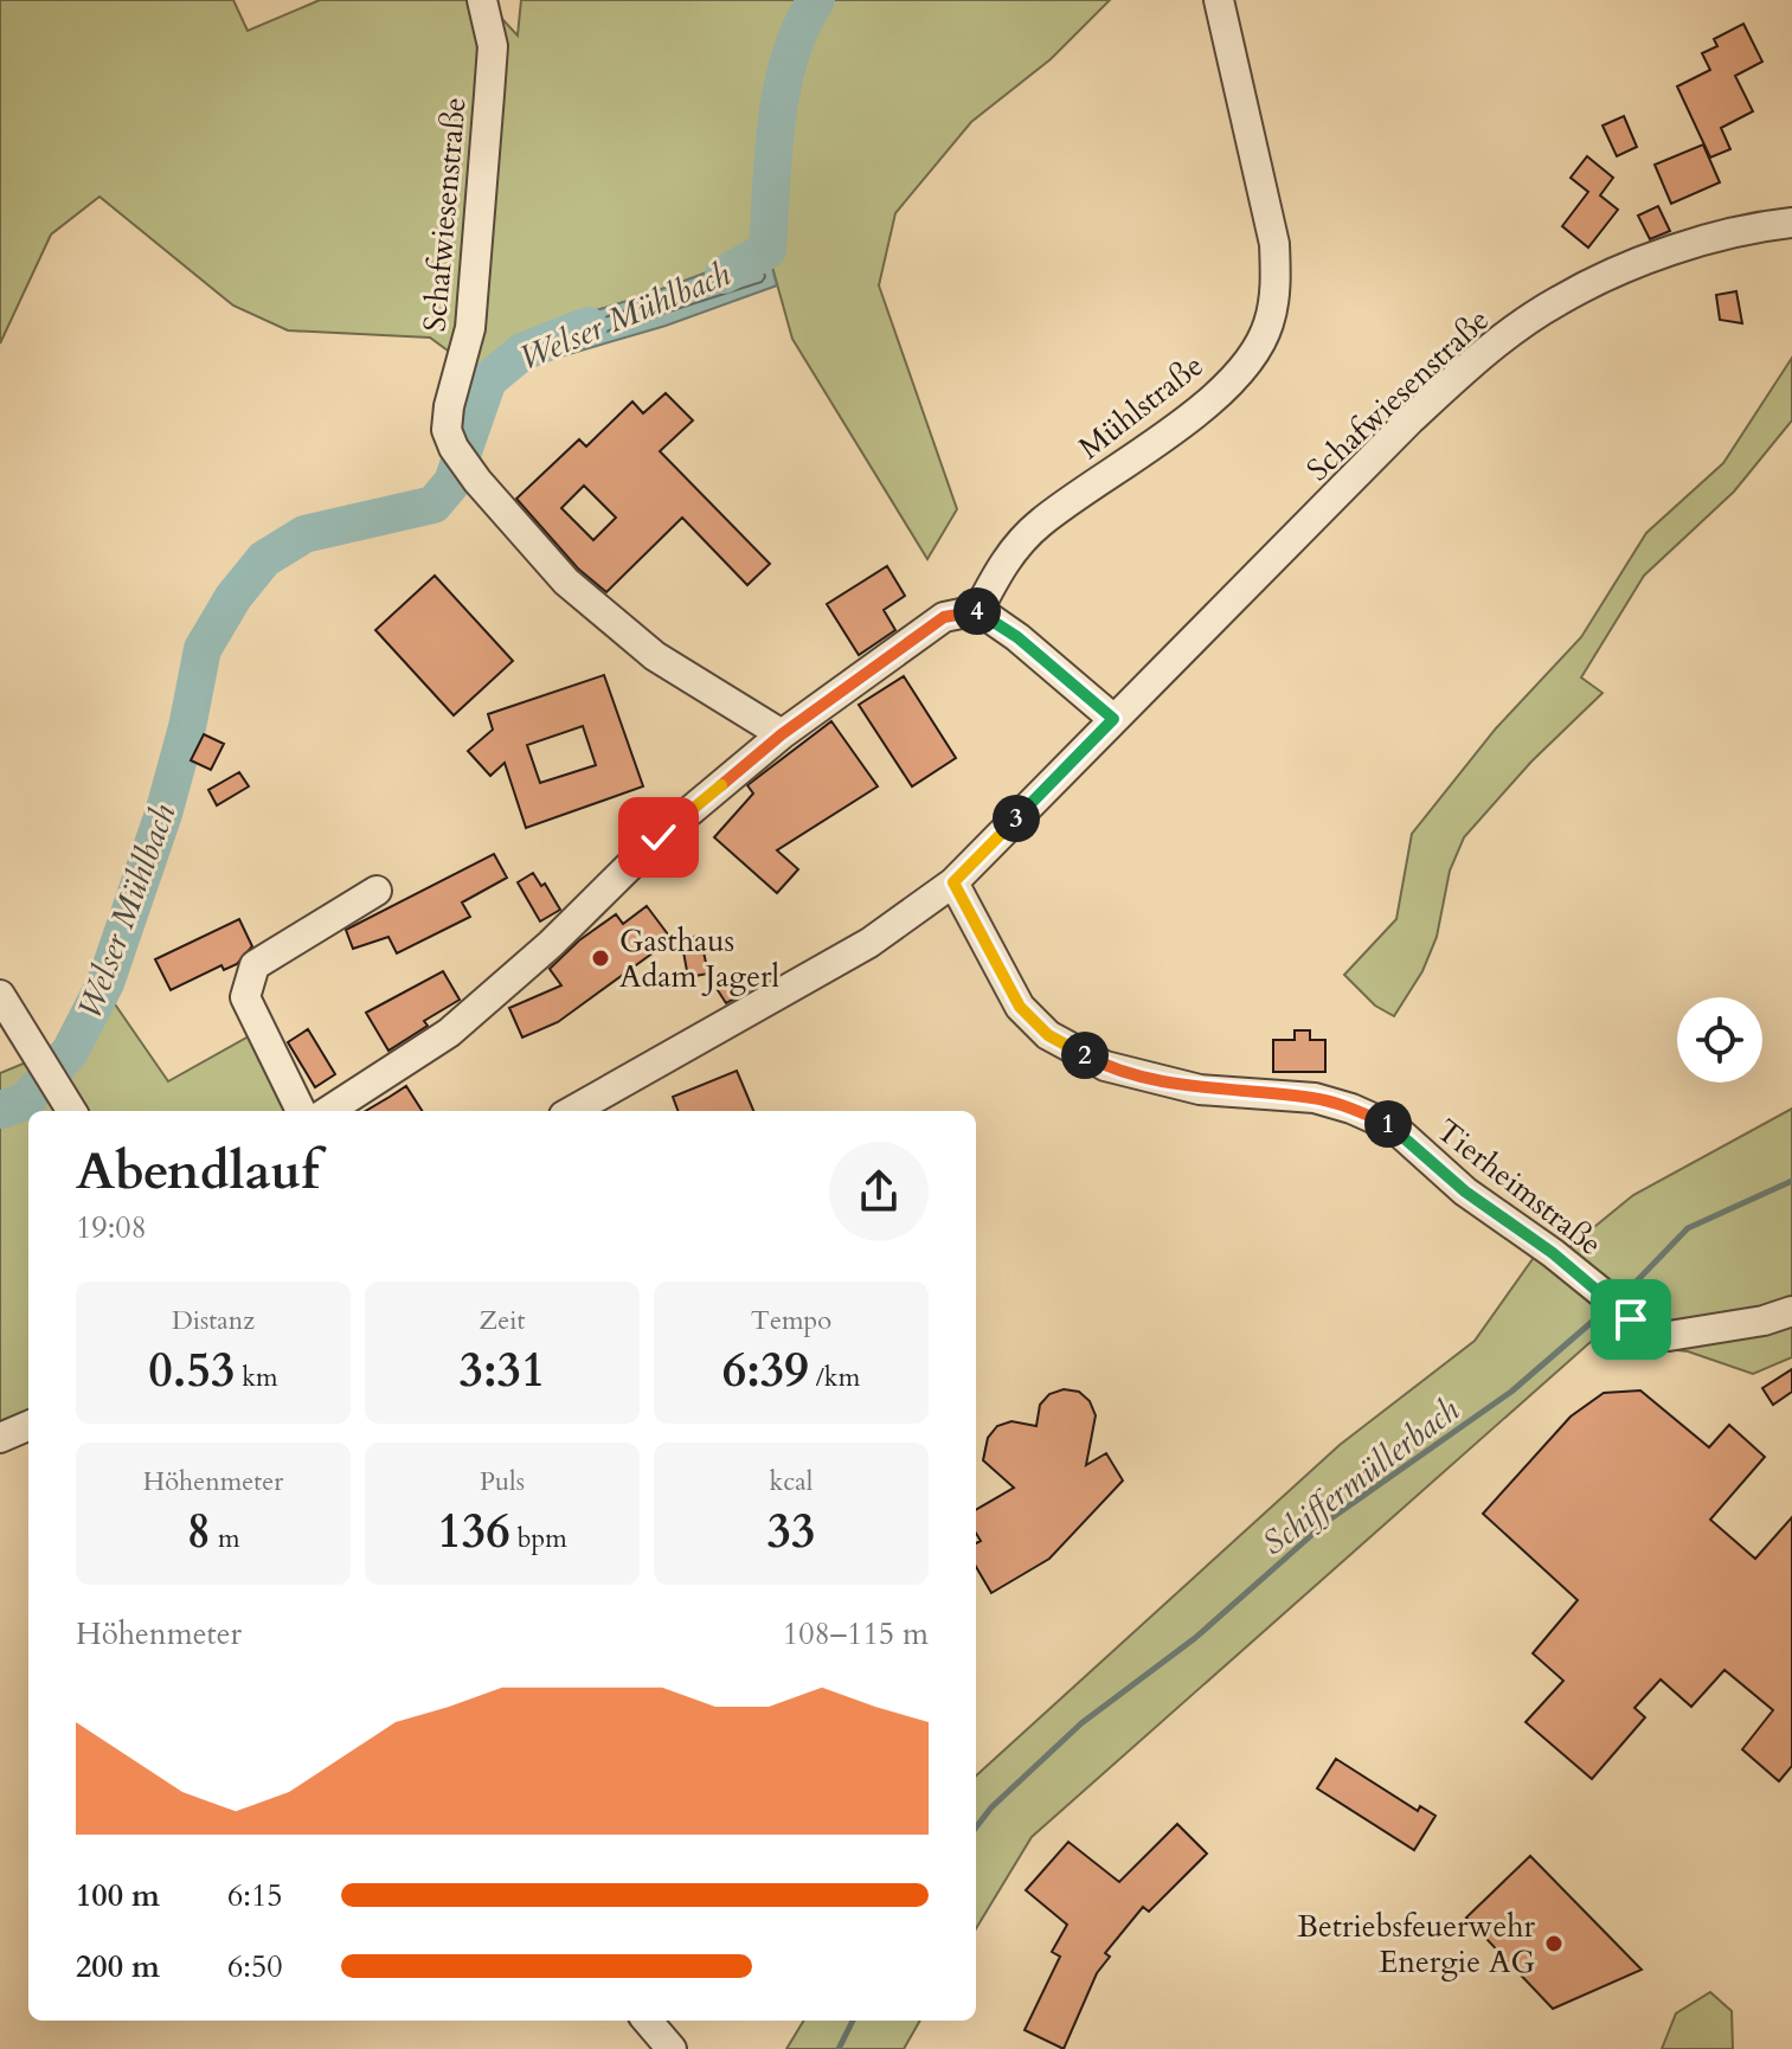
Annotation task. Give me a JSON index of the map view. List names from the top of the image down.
{
  "streets": {
    "street": ["Schafwiesenstraße", "Mühlstraße", "Tierheimstraße"]
  },
  "crossings": [
    ["Schafwiesenstraße", "Tierheimstraße"]
  ],
  "water": ["Welser Mühlbach", "Schiffermüllerbach"],
  "places": ["Gasthaus Adam Jagerl", "Betriebsfeuerwehr Energie AG"],
  "page": {
    "pins": [
      "4",
      "3",
      "2",
      "1"
    ],
    "heading": ["Abendlauf", "19:08"],
    "stats": [
      ["Distanz", "0.53 km"],
      ["Zeit", "3:31"],
      ["Tempo", "6:39 /km"],
      ["Höhenmeter", "8 m"],
      ["Puls", "136 bpm"],
      ["kcal", "33"]
    ],
    "chart": ["Höhenmeter", "108–115 m"],
    "list": [
      {
        "name": "100 m",
        "note": "6:15"
      },
      {
        "name": "200 m",
        "note": "6:50"
      }
    ]
  }
}
